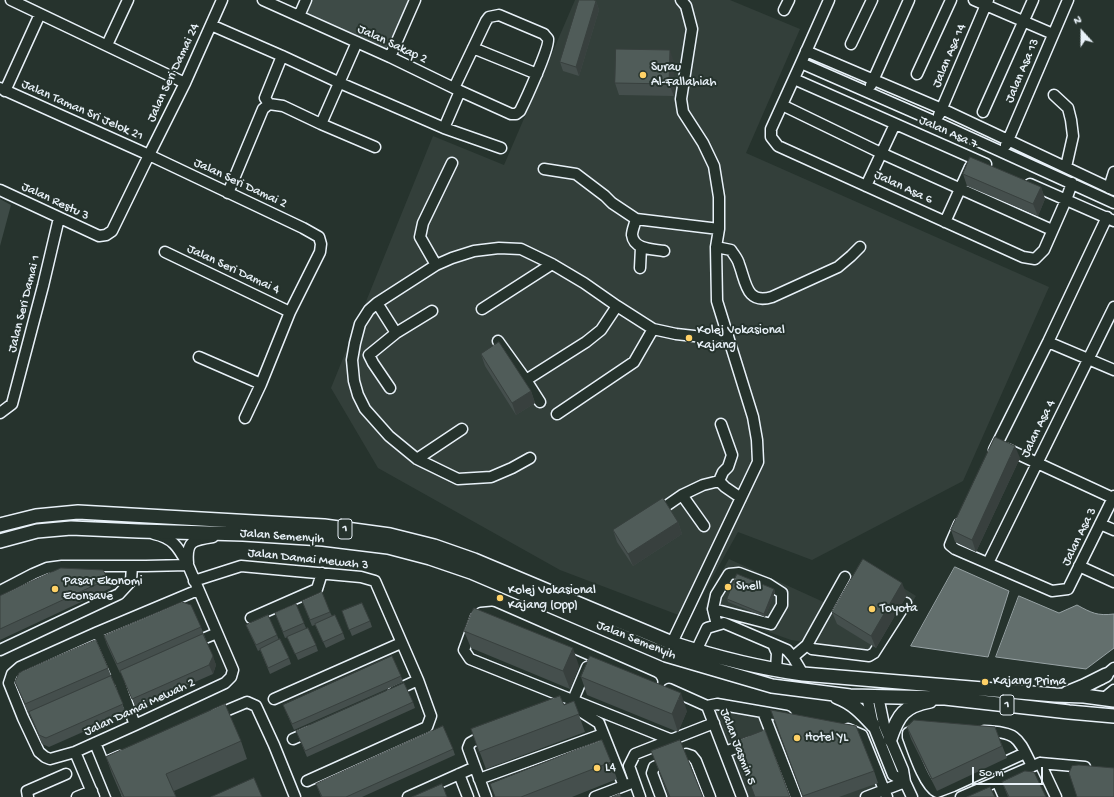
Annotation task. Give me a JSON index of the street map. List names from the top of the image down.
{
  "streets": {
    "main road": ["1", "Jalan Semenyih"],
    "street": [
      "Jalan Sakap 2",
      "Jalan Asa 14",
      "Jalan Asa 13",
      "Jalan Seri Damai 24",
      "Jalan Taman Sri Jelok 21",
      "Jalan Asa 7",
      "Jalan Seri Damai 2",
      "Jalan Asa 6",
      "Jalan Restu 3",
      "Jalan Seri Damai 4",
      "Jalan Seri Damai 1",
      "Jalan Asa 4",
      "Jalan Asa 3",
      "Jalan Damai Mewah 3",
      "Jalan Damai Mewah 2",
      "Jalan Jasmin 5"
    ]
  },
  "crossings": [
    ["Jalan Asa 14", "Jalan Asa 7"],
    ["Jalan Asa 13", "Jalan Asa 7"],
    ["Jalan Seri Damai 24", "Jalan Taman Sri Jelok 21"],
    ["Jalan Seri Damai 24", "Jalan Seri Damai 2"],
    ["Jalan Taman Sri Jelok 21", "Jalan Seri Damai 2"],
    ["Jalan Taman Sri Jelok 21", "Jalan Restu 3"],
    ["Jalan Seri Damai 2", "Jalan Seri Damai 4"],
    ["Jalan Restu 3", "Jalan Seri Damai 1"],
    ["Jalan Asa 4", "Jalan Asa 3"],
    ["Jalan Damai Mewah 3", "Jalan Damai Mewah 2"]
  ],
  "places": [
    "Surau Al-Fallahiah",
    "Kolej Vokasional Kajang",
    "Shell",
    "Pasar Ekonomi Econsave",
    "Kolej Vokasional Kajang (Opp)",
    "Toyota",
    "Kajang Prima",
    "Hotel YL",
    "L4"
  ],
  "scale_bar": "50 m",
  "north": "top"
}
